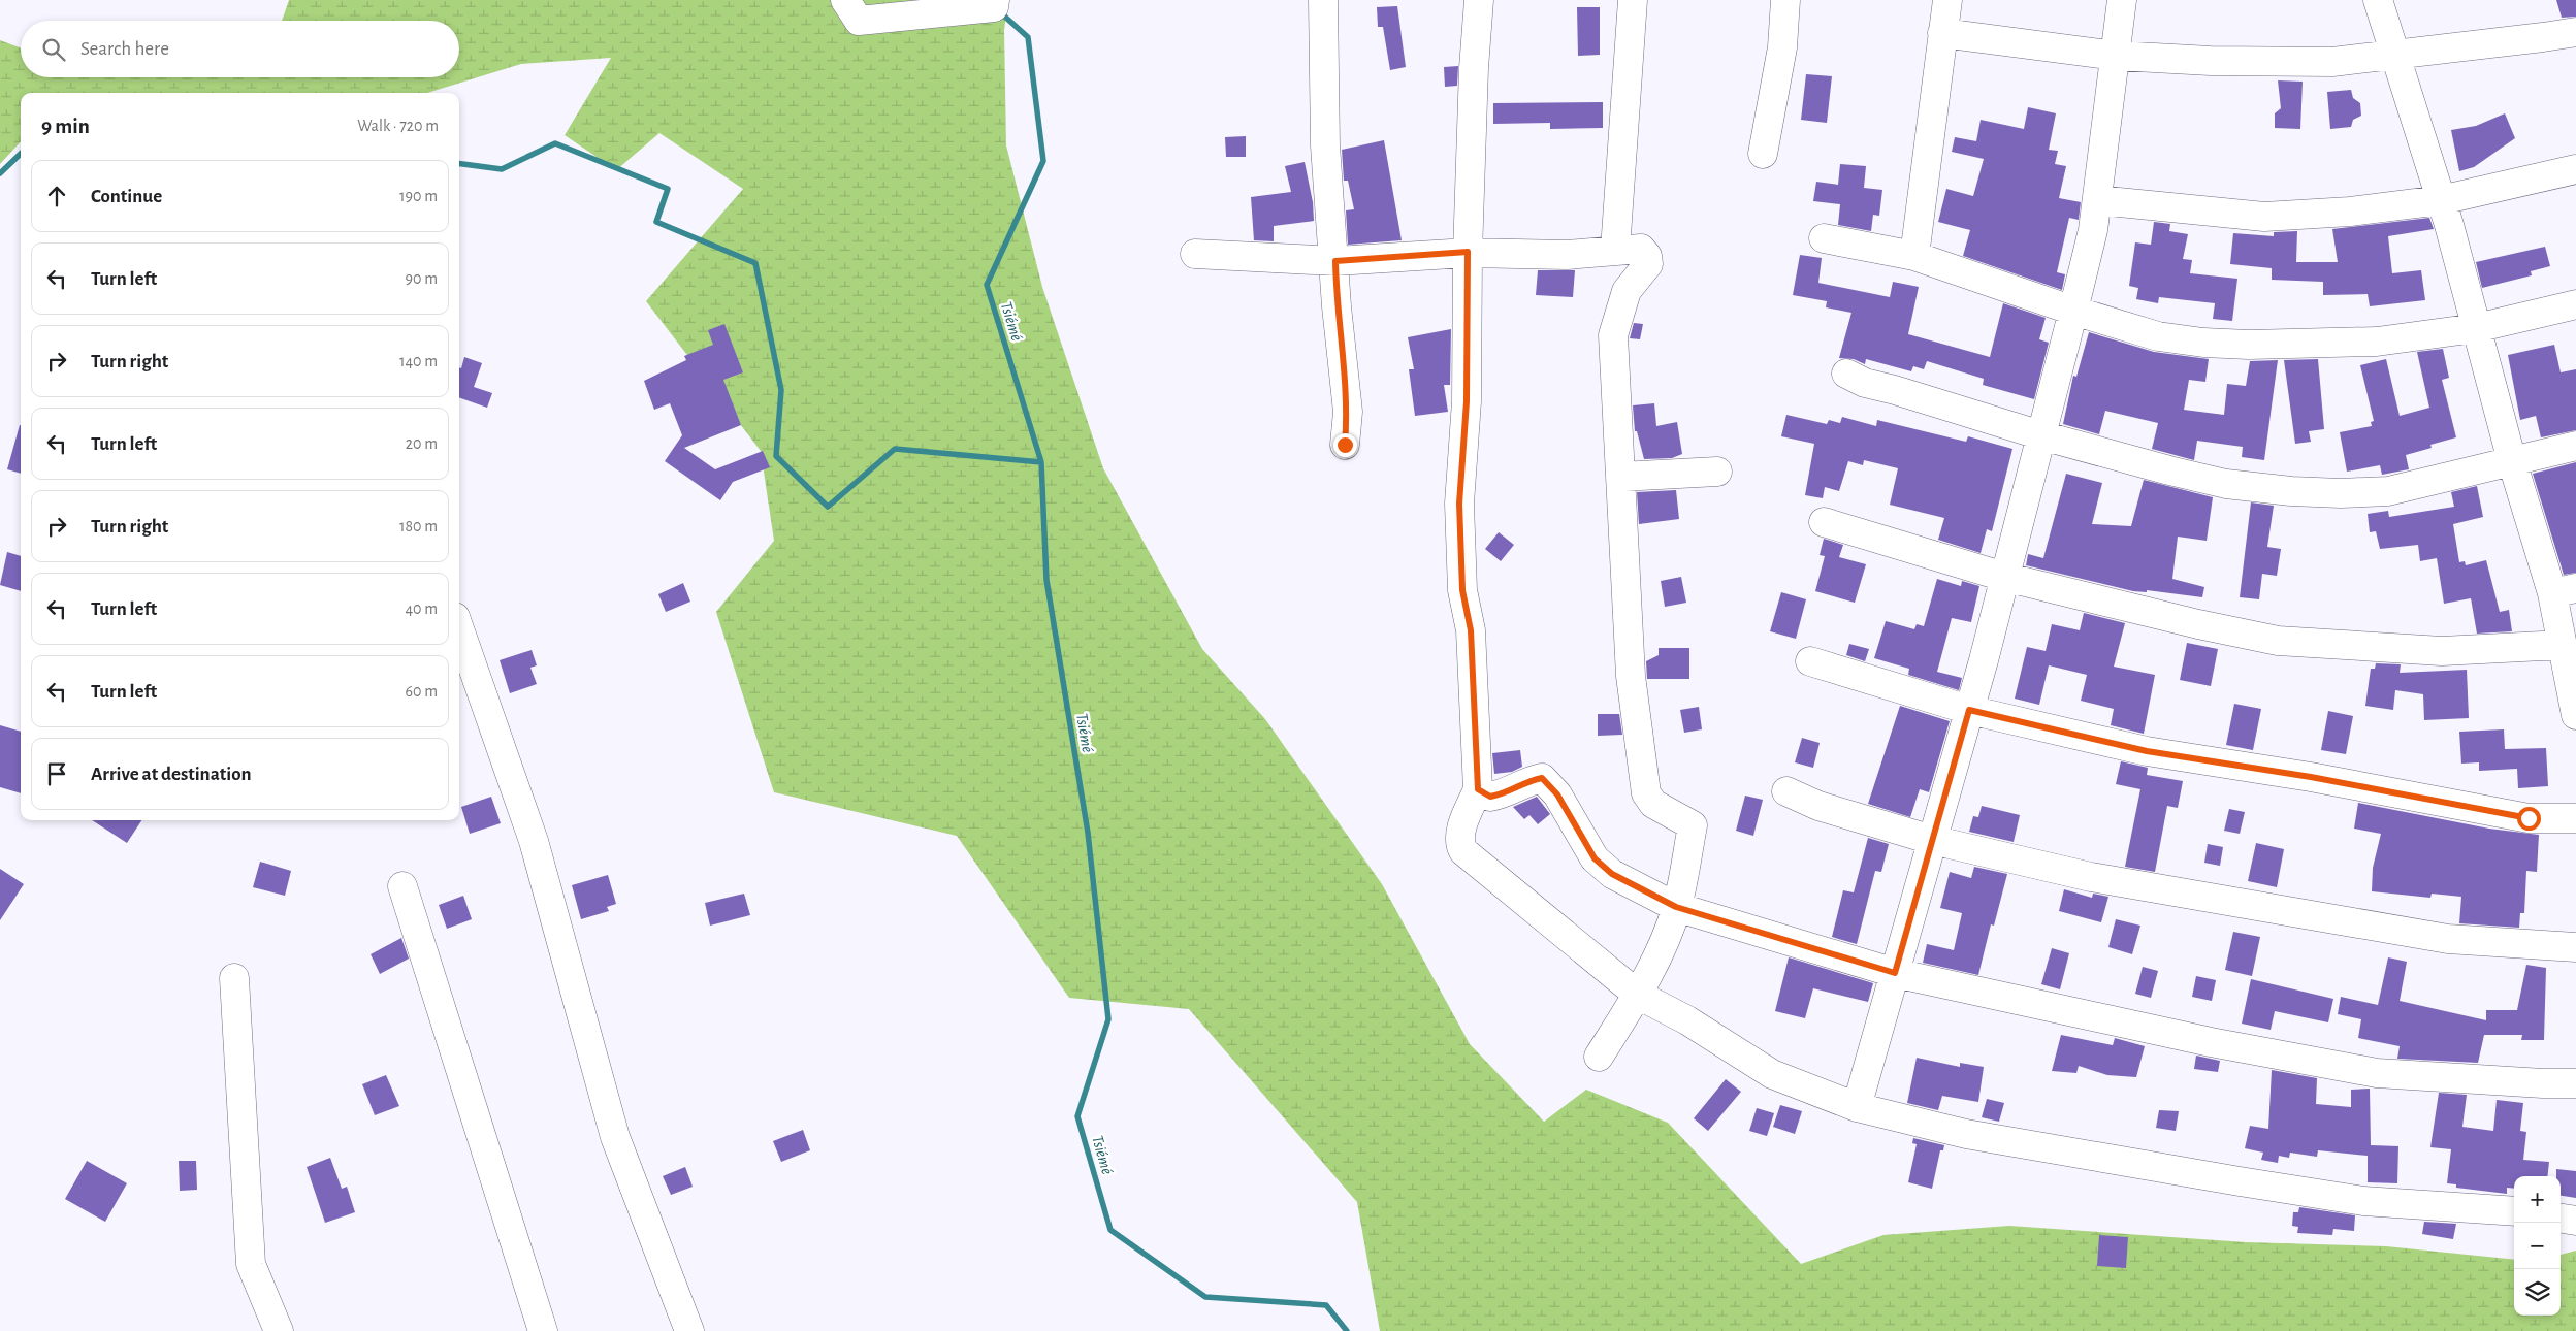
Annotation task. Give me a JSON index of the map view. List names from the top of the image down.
{
  "water": ["Tsiémé"],
  "page": {
    "search": "Search here",
    "heading": ["9 min", "Walk · 720 m"],
    "list": [
      ["Continue", "190 m"],
      ["Turn left", "90 m"],
      ["Turn right", "140 m"],
      ["Turn left", "20 m"],
      ["Turn right", "180 m"],
      ["Turn left", "40 m"],
      ["Turn left", "60 m"],
      "Arrive at destination"
    ],
    "map_buttons": ["+", "−"]
  }
}
